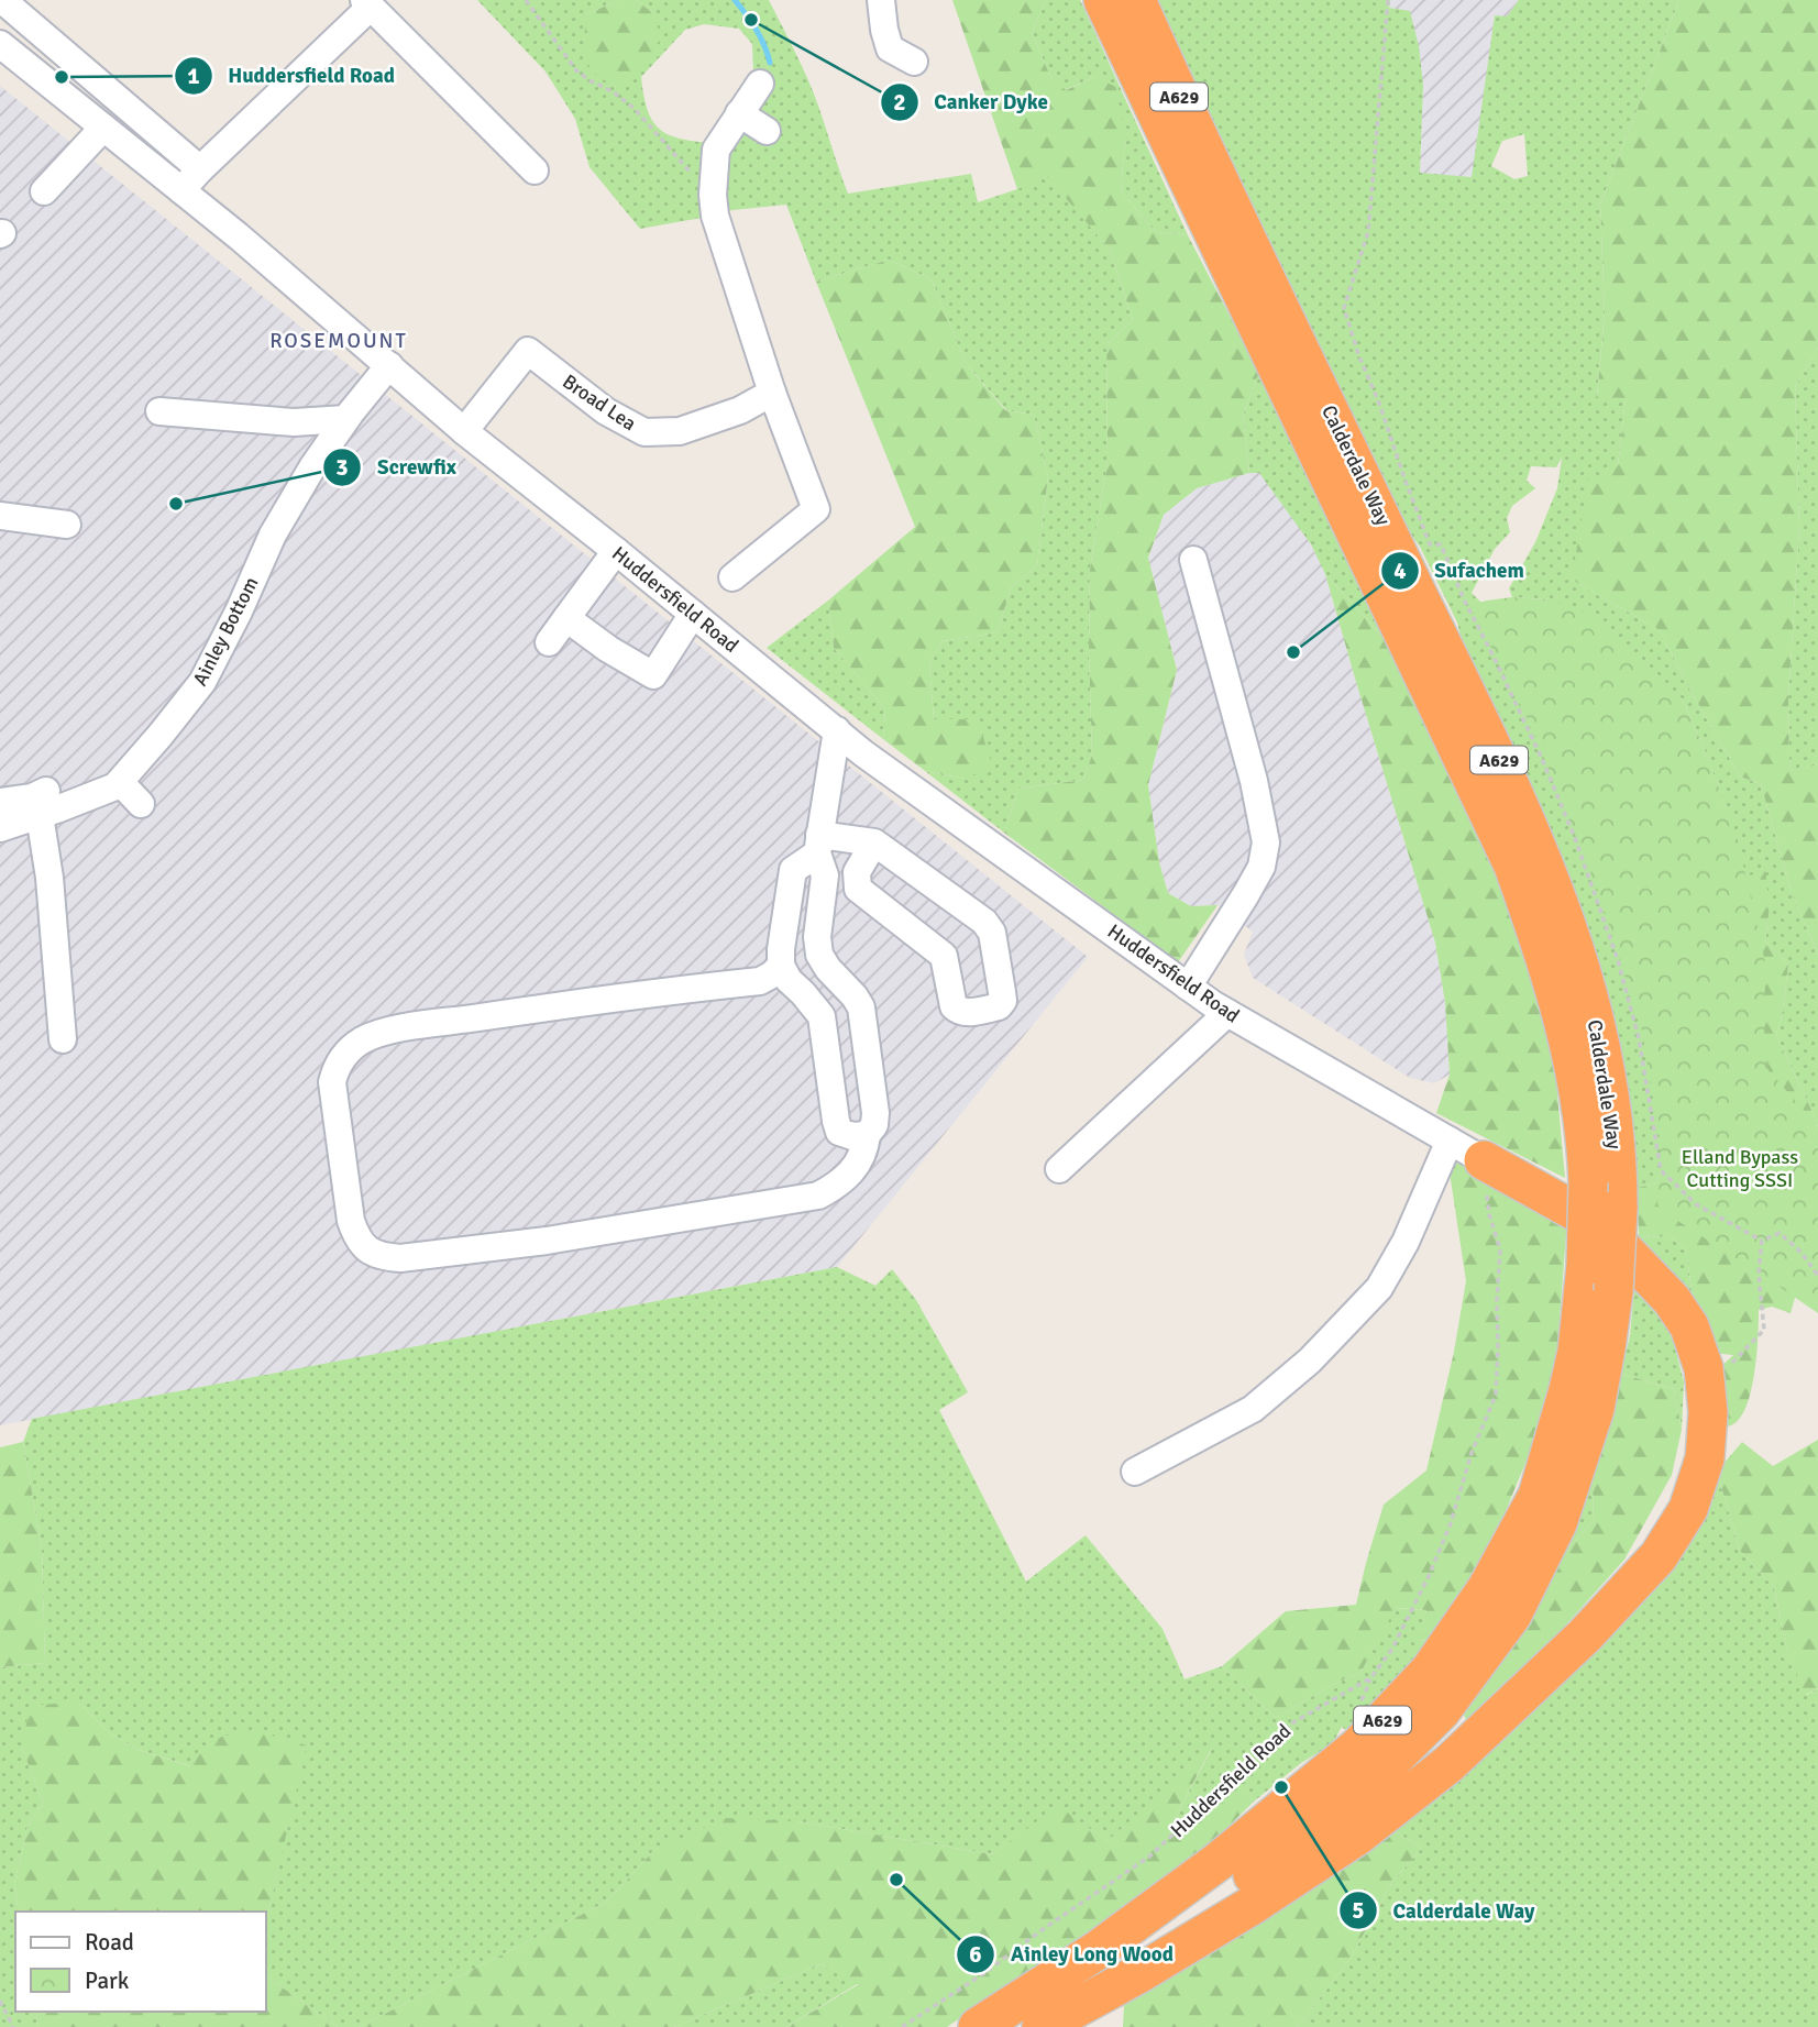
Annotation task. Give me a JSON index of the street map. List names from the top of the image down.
{
  "streets": {
    "highway": ["A629", "Calderdale Way"],
    "street": ["Broad Lea", "Huddersfield Road", "Ainley Bottom"]
  },
  "crossings": [
    ["Broad Lea", "Huddersfield Road"],
    ["Huddersfield Road", "Ainley Bottom"]
  ],
  "districts": ["ROSEMOUNT"],
  "parks": ["Elland Bypass Cutting SSSI"],
  "places": [
    "Canker Dyke",
    "Huddersfield Road",
    "Screwfix",
    "Sufachem",
    "Calderdale Way",
    "Ainley Long Wood"
  ],
  "legend": ["Road", "Park"]
}
